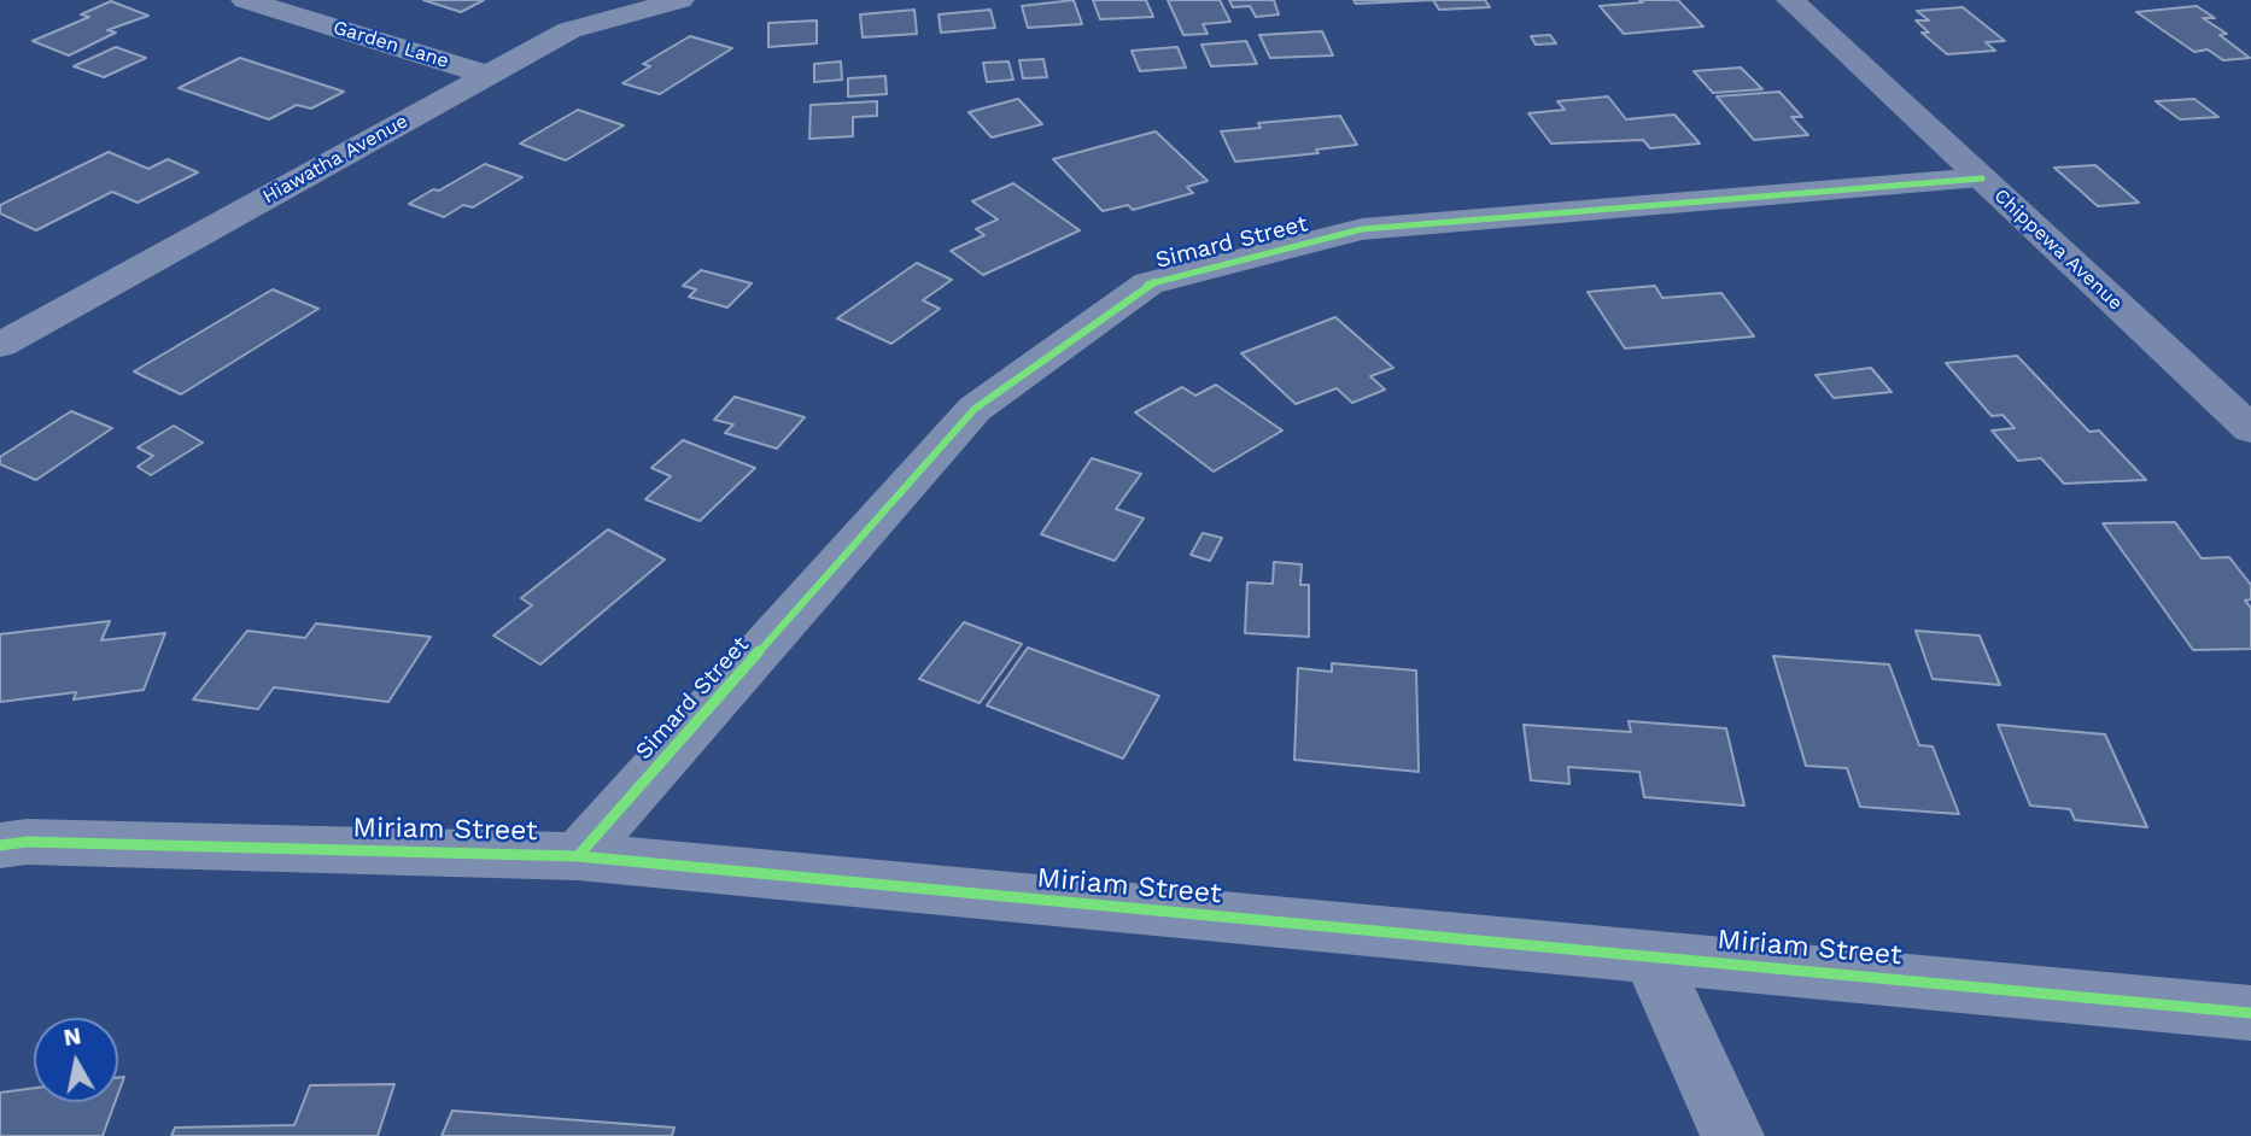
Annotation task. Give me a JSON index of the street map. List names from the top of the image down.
{
  "streets": {
    "street": [
      "Garden Lane",
      "Hiawatha Avenue",
      "Simard Street",
      "Chippewa Avenue",
      "Miriam Street"
    ]
  },
  "crossings": [
    ["Garden Lane", "Hiawatha Avenue"],
    ["Simard Street", "Chippewa Avenue"],
    ["Simard Street", "Miriam Street"]
  ],
  "north": "top"
}
